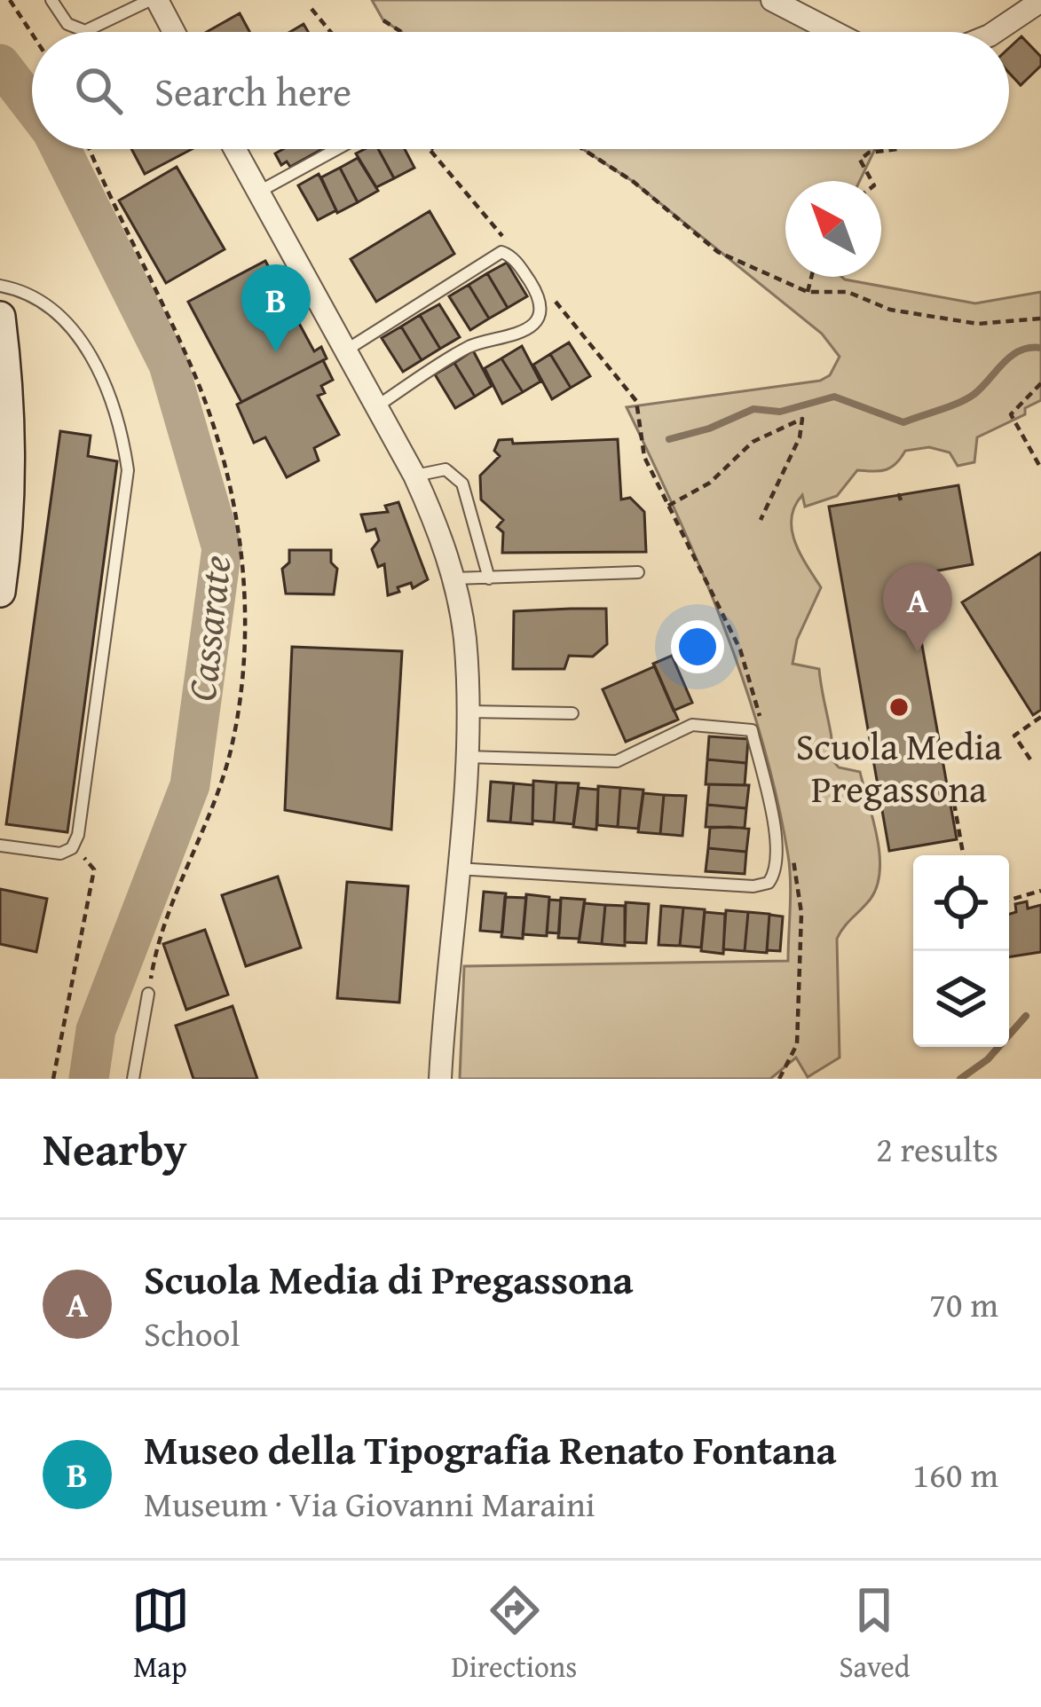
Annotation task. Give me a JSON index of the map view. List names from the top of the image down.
{
  "water": ["Cassarate"],
  "places": ["Scuola Media Pregassona"],
  "north": "top left",
  "page": {
    "search": "Search here",
    "pins": ["B", "A"],
    "heading": ["Nearby", "2 results"],
    "list": [
      {
        "mark": "A",
        "name": "Scuola Media di Pregassona",
        "note": "School",
        "value": "70 m"
      },
      {
        "mark": "B",
        "name": "Museo della Tipografia Renato Fontana",
        "note": "Museum · Via Giovanni Maraini",
        "value": "160 m"
      }
    ],
    "nav": ["Map", "Directions", "Saved"]
  }
}
